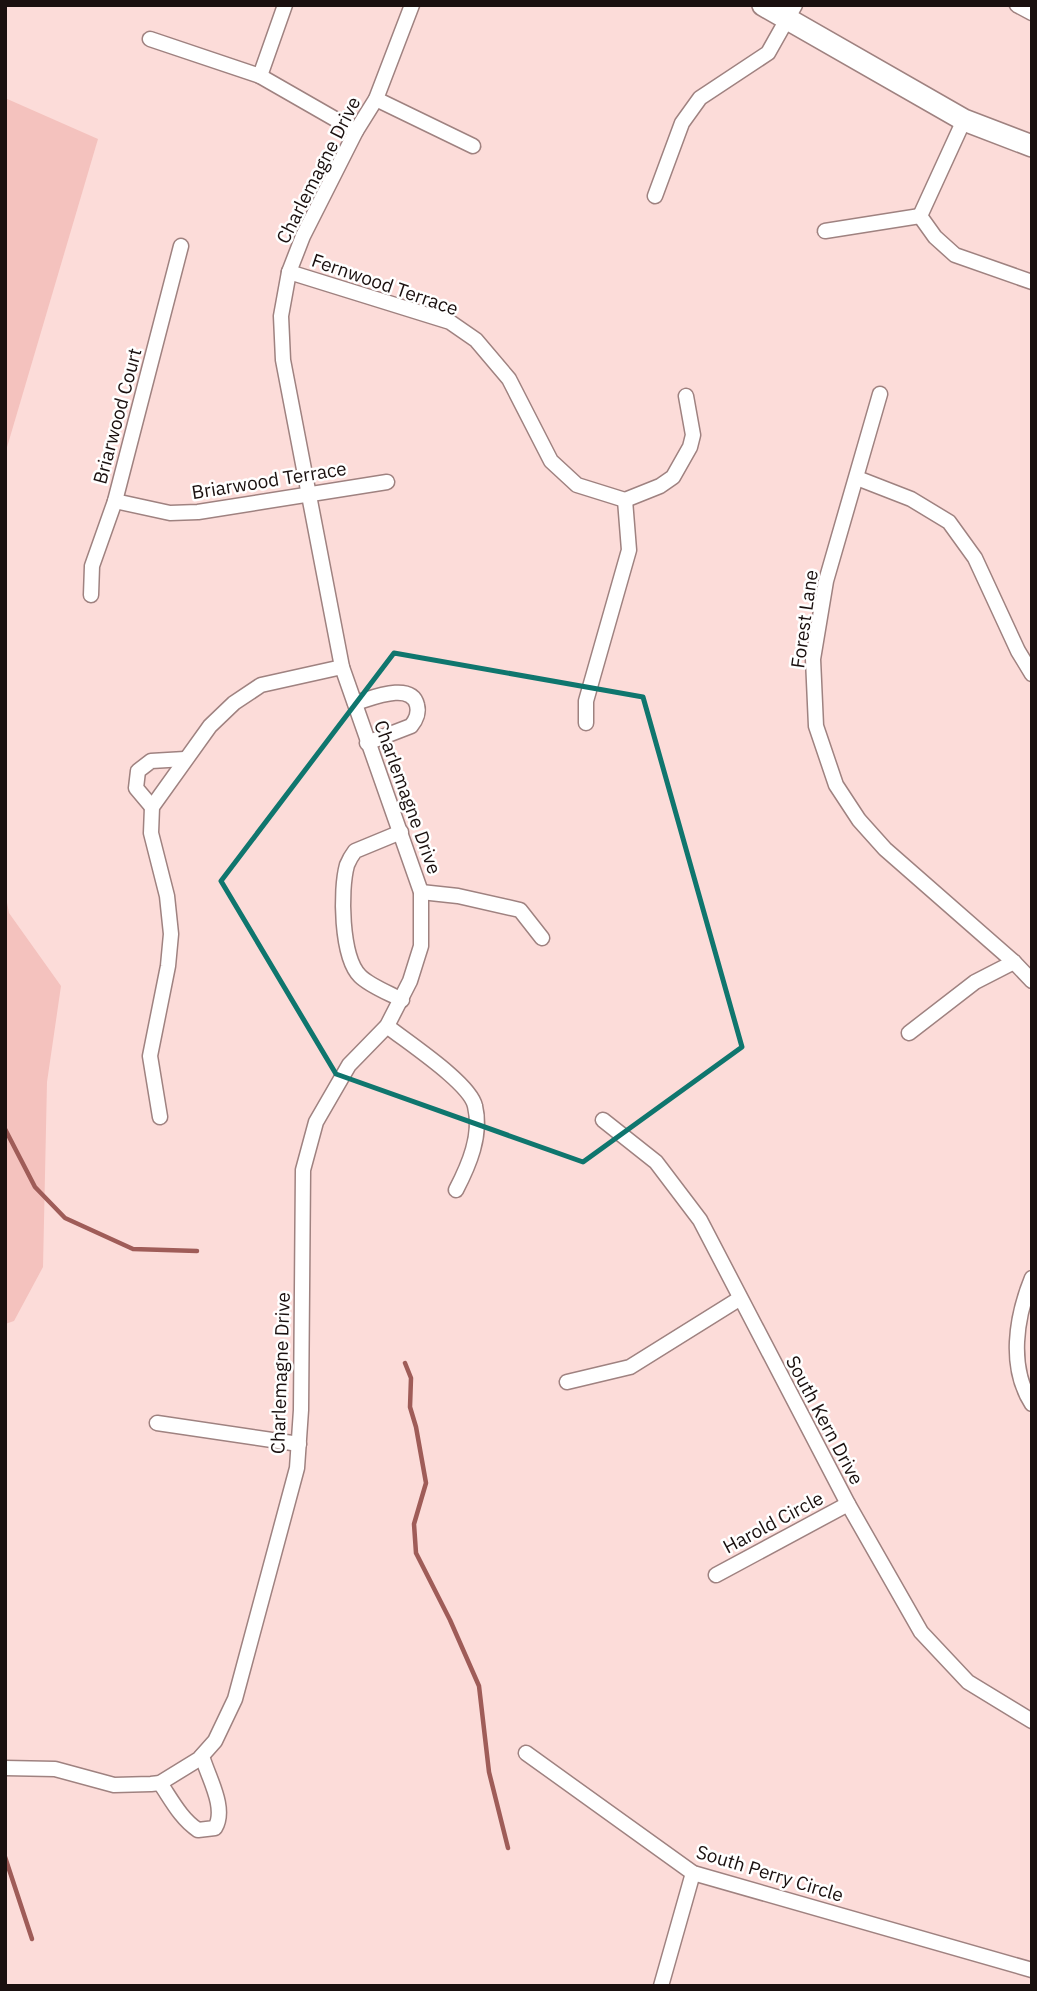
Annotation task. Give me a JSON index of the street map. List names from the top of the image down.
{
  "streets": {
    "street": [
      "Charlemagne Drive",
      "Fernwood Terrace",
      "Briarwood Court",
      "Briarwood Terrace",
      "Forest Lane",
      "South Kern Drive",
      "Harold Circle",
      "South Perry Circle"
    ]
  },
  "crossings": [
    ["Charlemagne Drive", "Fernwood Terrace"],
    ["Charlemagne Drive", "Briarwood Terrace"],
    ["Briarwood Court", "Briarwood Terrace"],
    ["South Kern Drive", "Harold Circle"]
  ]
}
